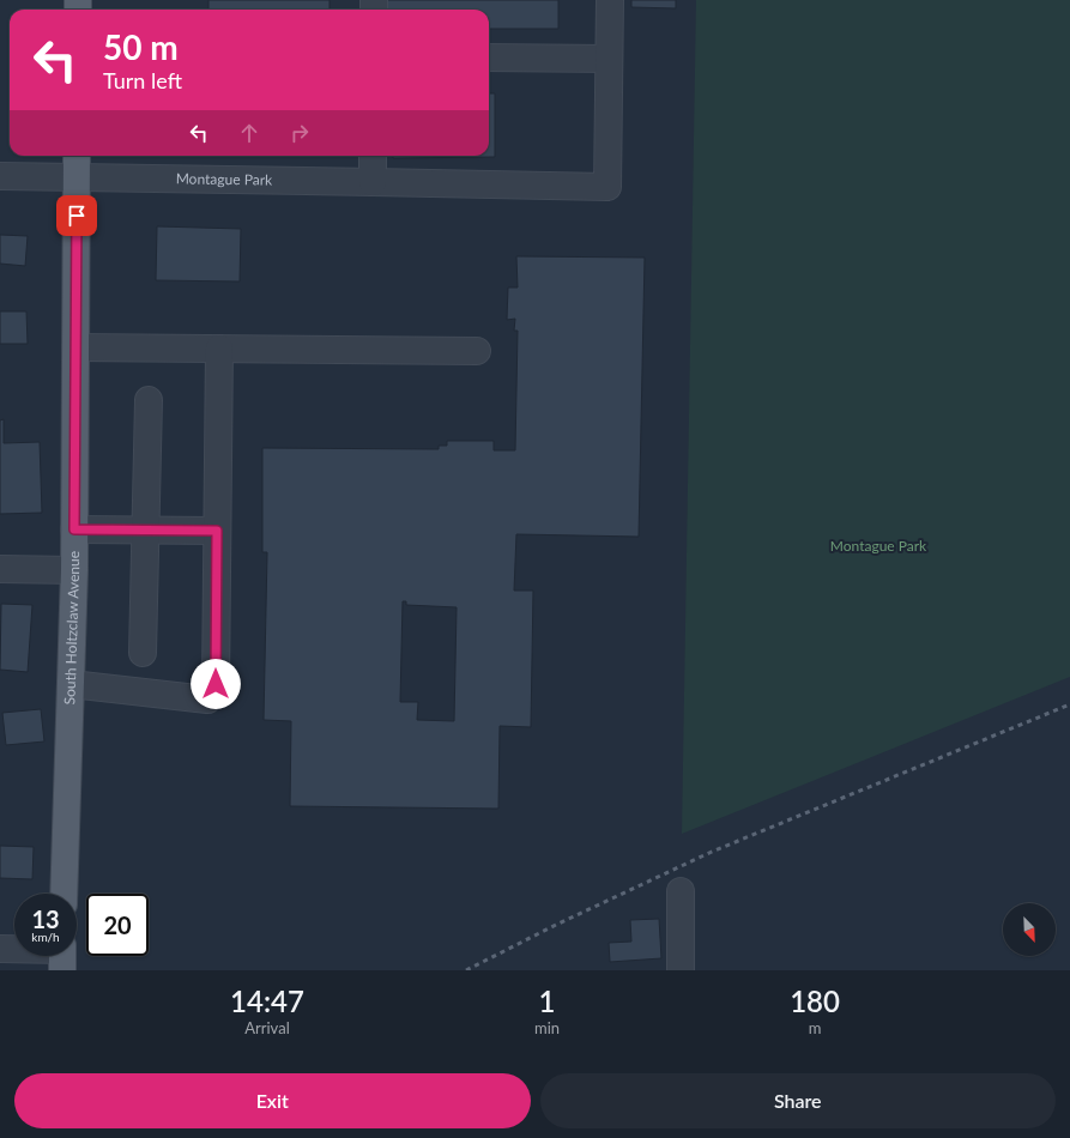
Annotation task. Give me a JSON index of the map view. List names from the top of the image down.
{
  "streets": {
    "main road": ["South Holtzclaw Avenue"],
    "street": ["Montague Park"]
  },
  "crossings": [
    ["Montague Park", "South Holtzclaw Avenue"]
  ],
  "parks": ["Montague Park"],
  "north": "bottom right",
  "page": {
    "turn": ["50 m", "Turn left"],
    "speed": "13 km/h",
    "limit": "20",
    "eta": [
      "14:47",
      "Arrival",
      "1",
      "min",
      "180",
      "m"
    ],
    "buttons": ["Exit", "Share"]
  }
}
